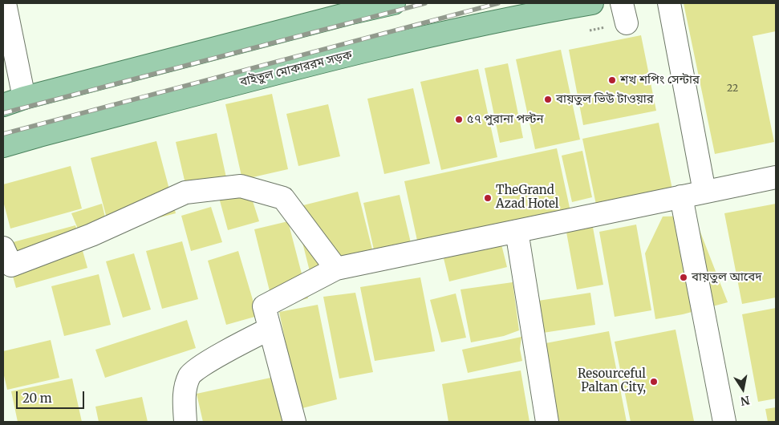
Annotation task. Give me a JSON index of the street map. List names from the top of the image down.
{
  "streets": {
    "main road": ["বাইতুল মোকাররম সড়ক"]
  },
  "places": [
    "শখ শপিং সেন্টার",
    "বায়তুল ভিউ টাওয়ার",
    "৫৭ পুরানা পল্টন",
    "TheGrand Azad Hotel",
    "বায়তুল আবেদ",
    "Resourceful Paltan City,"
  ],
  "house_numbers": ["22"],
  "scale_bar": "20 m",
  "north": "bottom"
}
